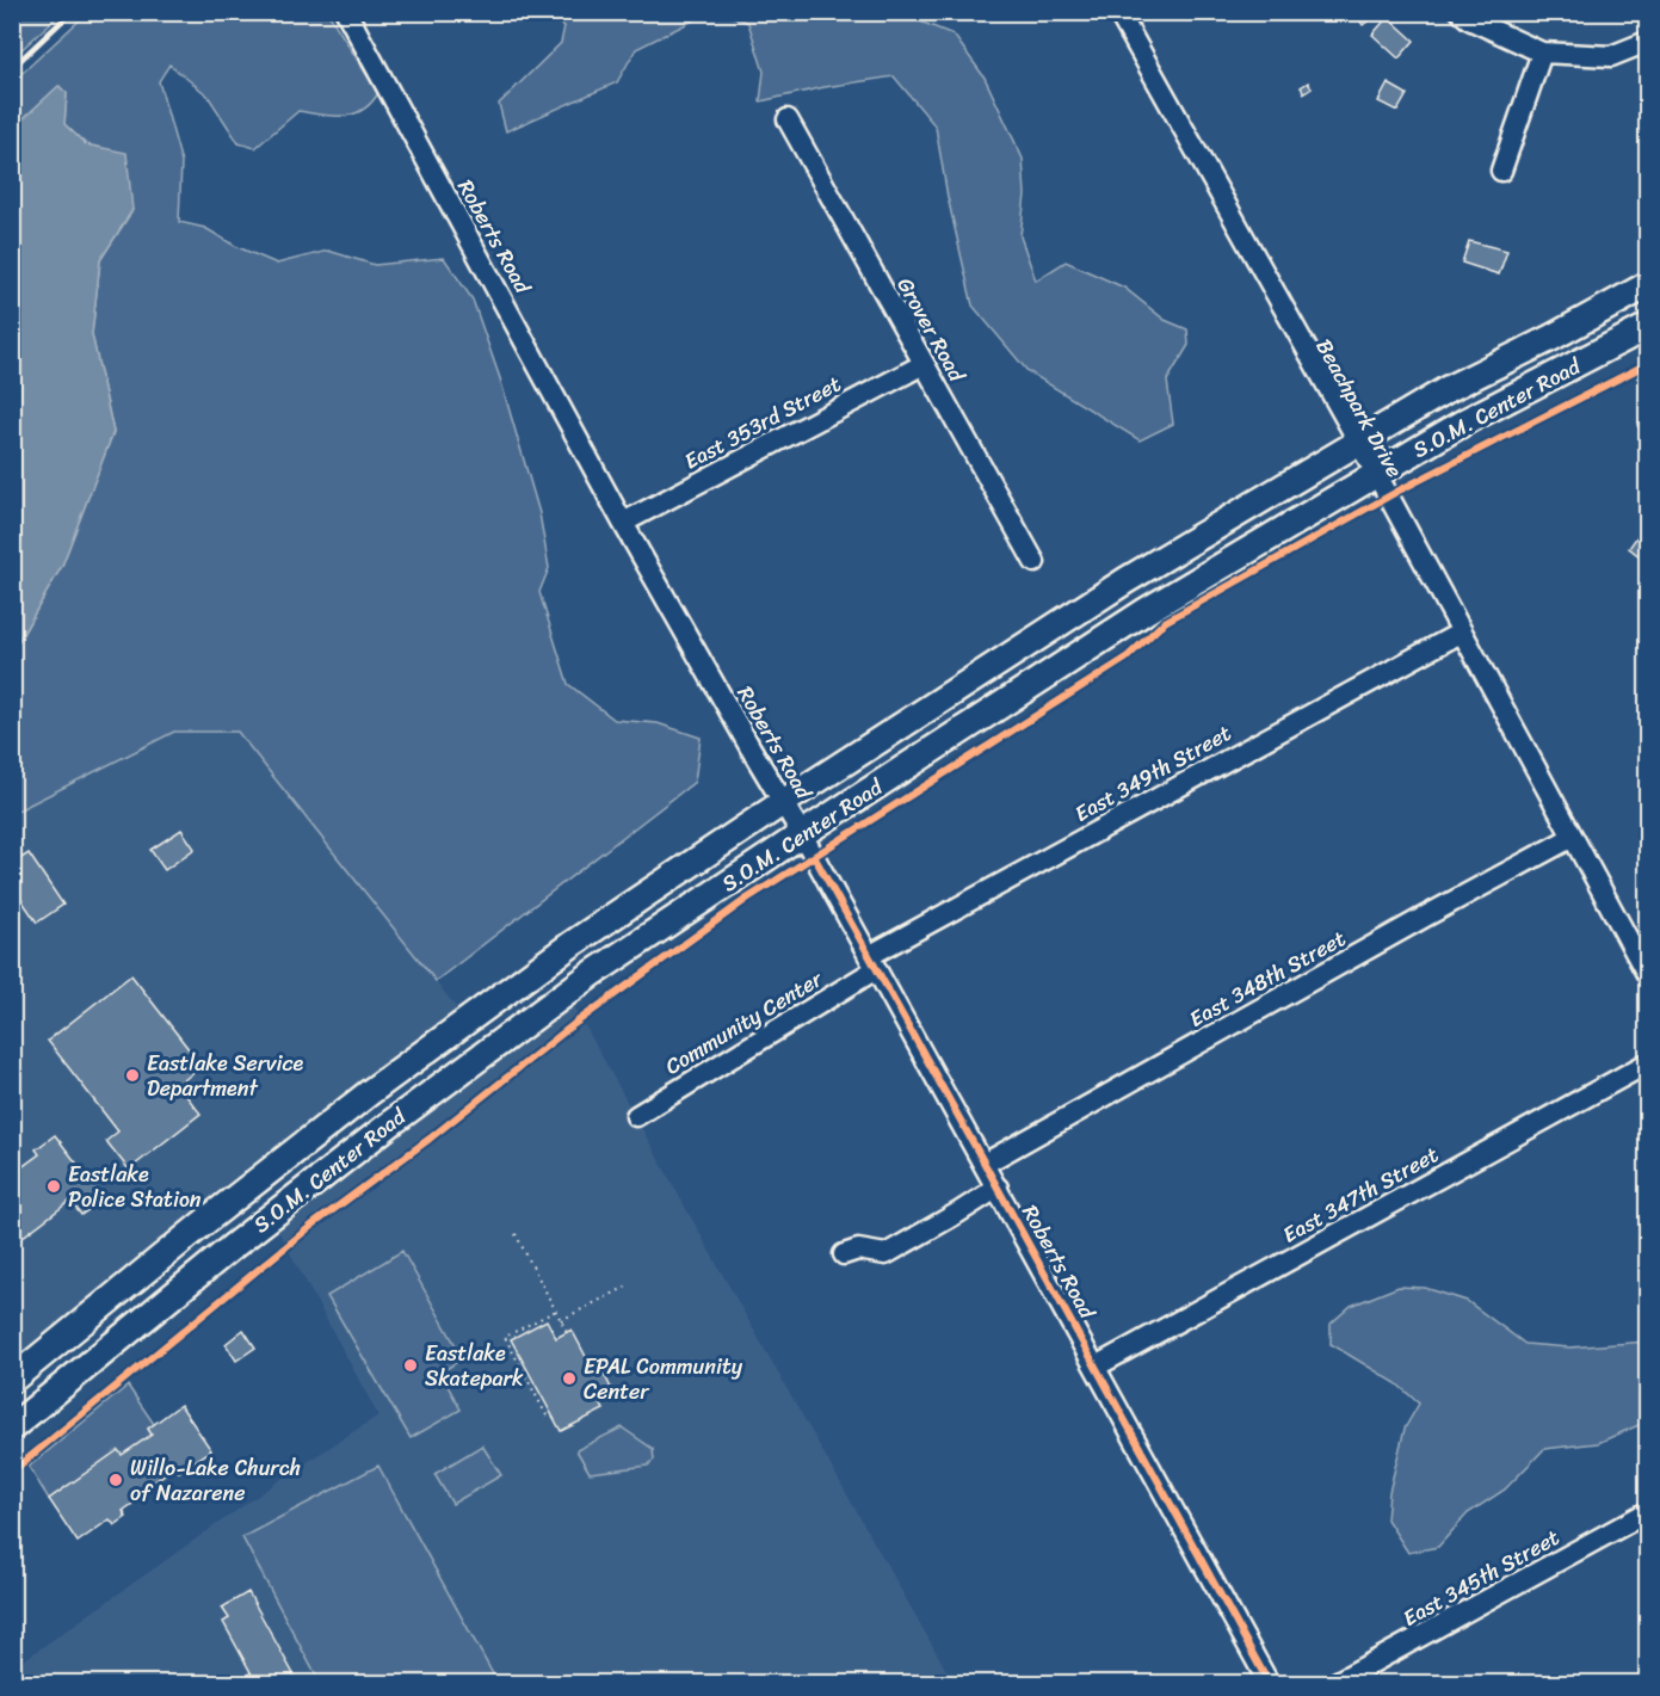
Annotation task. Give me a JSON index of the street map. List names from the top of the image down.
{
  "streets": {
    "main road": ["S.O.M. Center Road"],
    "street": [
      "Roberts Road",
      "Grover Road",
      "Beachpark Drive",
      "East 353rd Street",
      "East 349th Street",
      "East 348th Street",
      "Community Center",
      "East 347th Street",
      "East 345th Street"
    ]
  },
  "crossings": [
    ["Roberts Road", "S.O.M. Center Road"],
    ["Roberts Road", "East 353rd Street"],
    ["Roberts Road", "East 349th Street"],
    ["Roberts Road", "East 348th Street"],
    ["Roberts Road", "Community Center"],
    ["Roberts Road", "East 347th Street"],
    ["Grover Road", "East 353rd Street"],
    ["Beachpark Drive", "S.O.M. Center Road"],
    ["Beachpark Drive", "East 349th Street"],
    ["Beachpark Drive", "East 348th Street"],
    ["East 349th Street", "Community Center"]
  ],
  "places": [
    "Eastlake Service Department",
    "Eastlake Police Station",
    "Eastlake Skatepark",
    "EPAL Community Center",
    "Willo-Lake Church of Nazarene"
  ]
}
